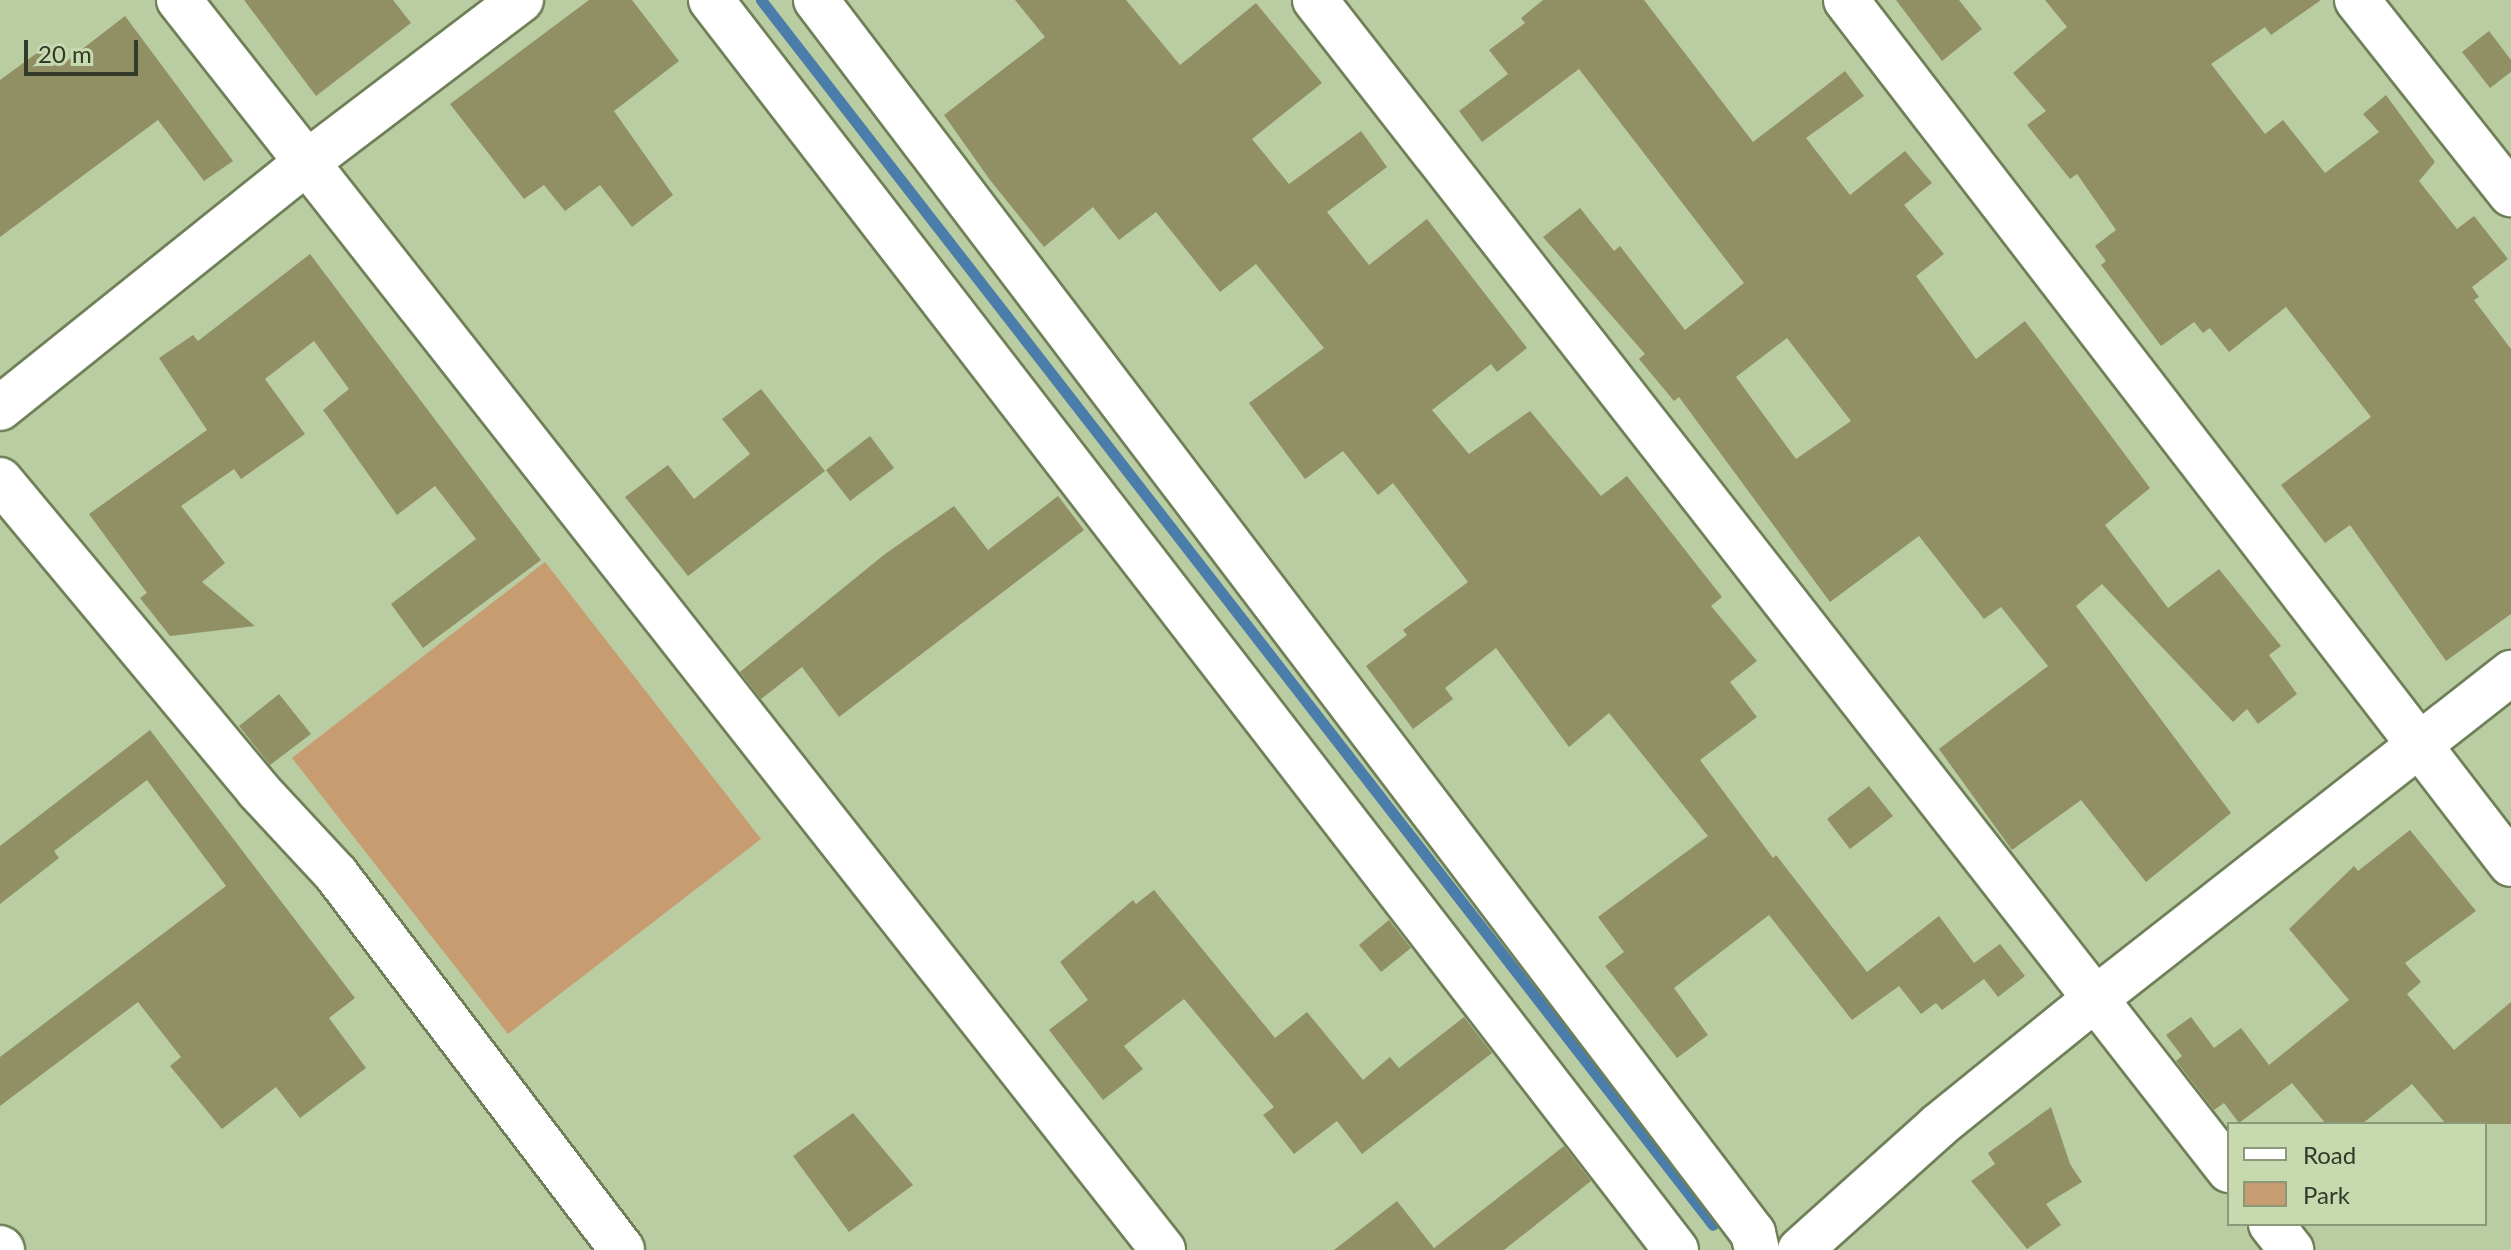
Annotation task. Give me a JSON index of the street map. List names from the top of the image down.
{
  "legend": ["Road", "Park"],
  "scale_bar": "20 m"
}
